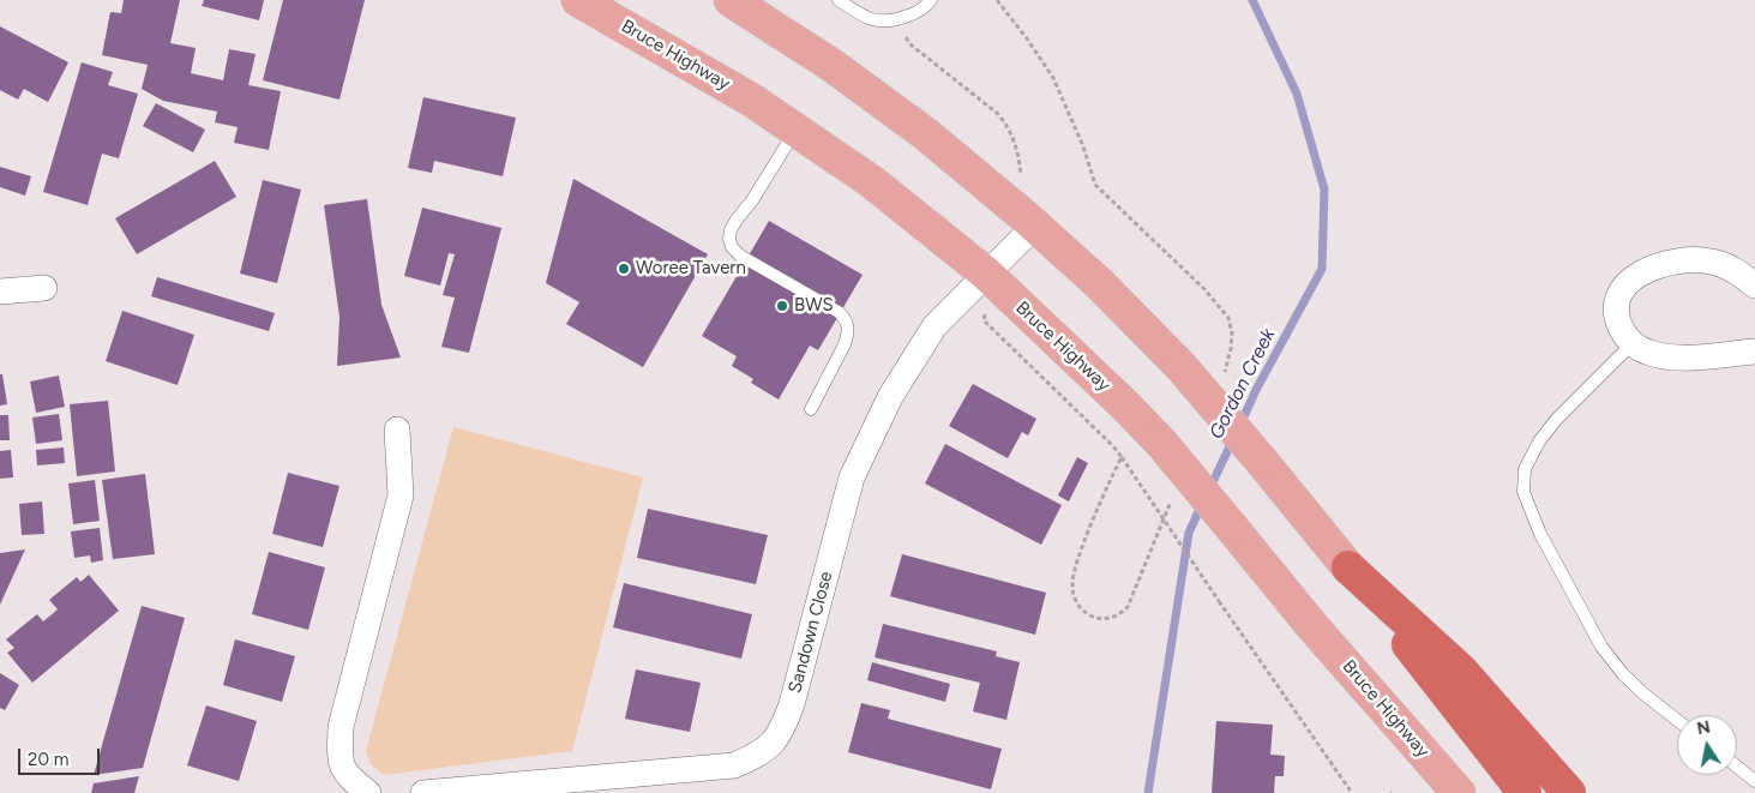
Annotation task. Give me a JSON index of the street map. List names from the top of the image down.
{
  "streets": {
    "main road": ["Bruce Highway"],
    "street": ["Sandown Close"]
  },
  "crossings": [
    ["Bruce Highway", "Sandown Close"]
  ],
  "water": ["Gordon Creek"],
  "places": ["Woree Tavern", "BWS"],
  "scale_bar": "20 m",
  "north": "top"
}
